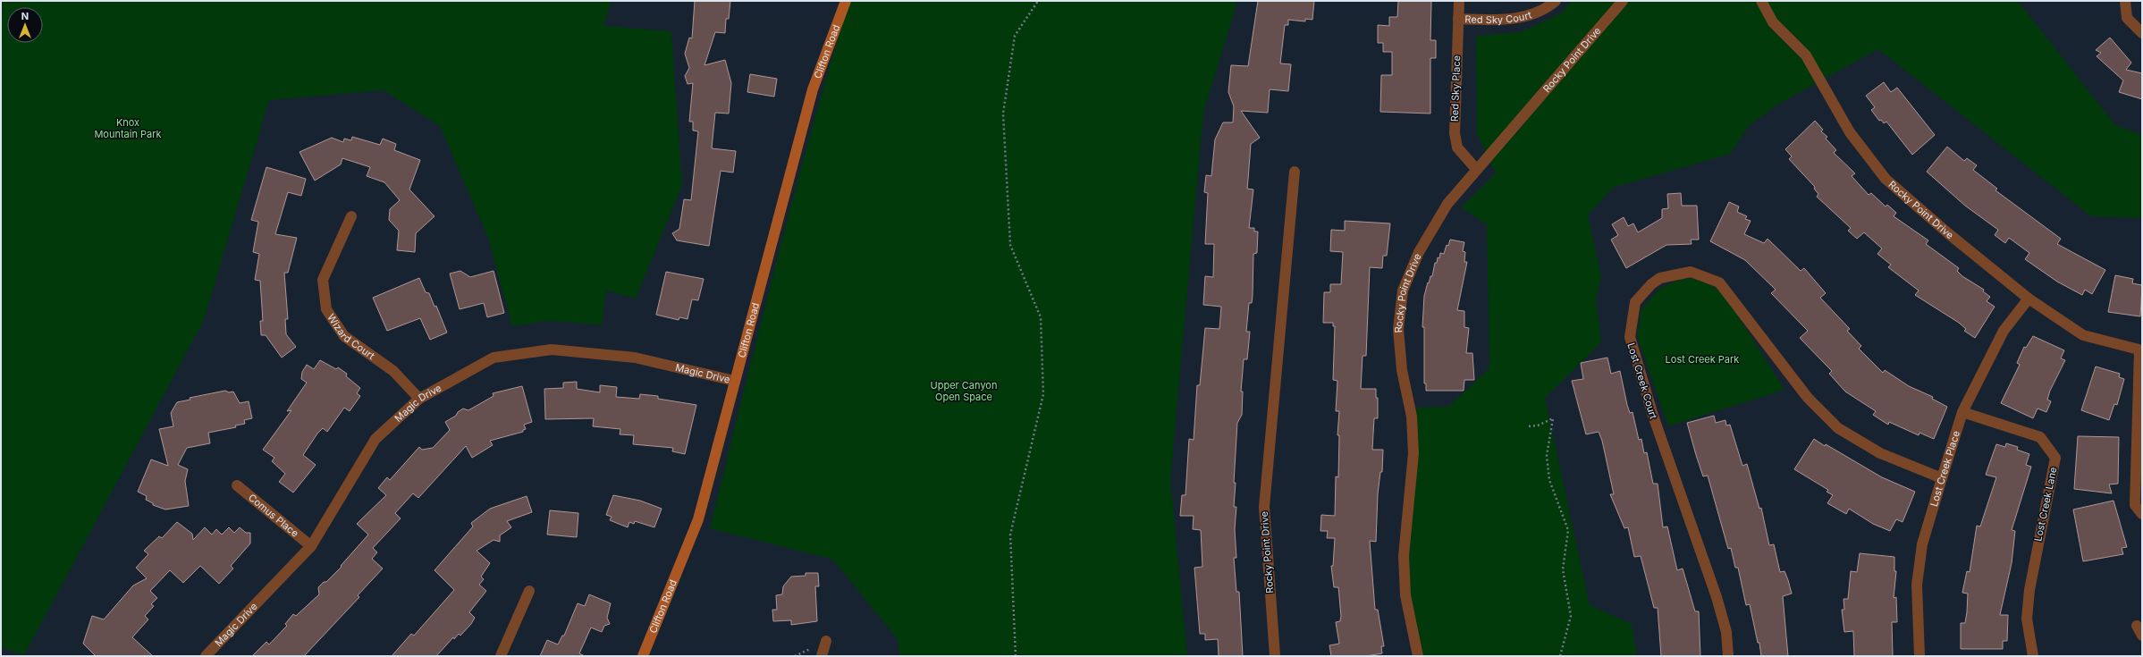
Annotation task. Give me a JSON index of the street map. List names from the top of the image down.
{
  "streets": {
    "street": [
      "Red Sky Court",
      "Clifton Road",
      "Rocky Point Drive",
      "Red Sky Place",
      "Wizard Court",
      "Magic Drive",
      "Lost Creek Court",
      "Lost Creek Place",
      "Lost Creek Lane",
      "Comus Place"
    ]
  },
  "crossings": [
    ["Red Sky Court", "Red Sky Place"],
    ["Clifton Road", "Magic Drive"],
    ["Rocky Point Drive", "Red Sky Place"],
    ["Rocky Point Drive", "Lost Creek Place"],
    ["Wizard Court", "Magic Drive"],
    ["Magic Drive", "Comus Place"],
    ["Lost Creek Court", "Lost Creek Place"],
    ["Lost Creek Place", "Lost Creek Lane"]
  ],
  "parks": ["Knox Mountain Park", "Lost Creek Park", "Upper Canyon Open Space"],
  "north": "top"
}
